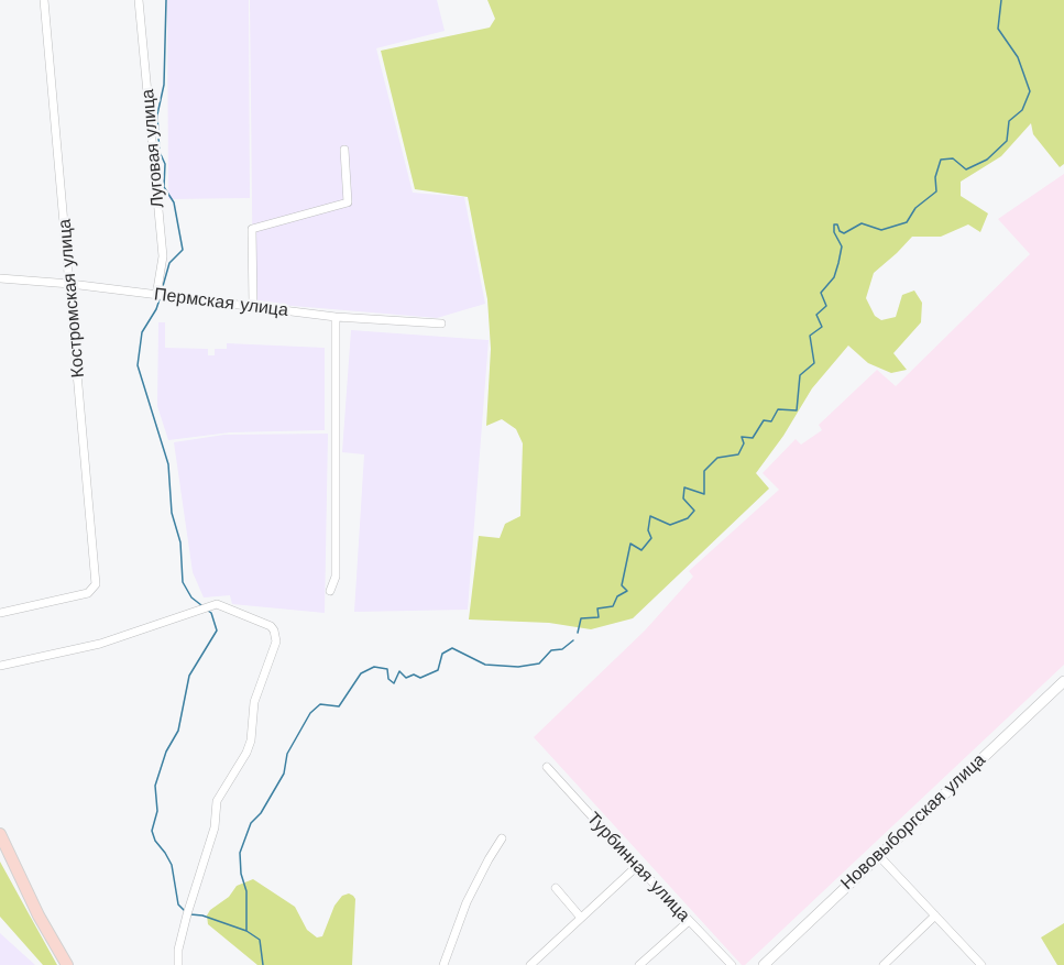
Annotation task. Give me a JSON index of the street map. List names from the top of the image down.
{
  "streets": {
    "street": [
      "Луговая улица",
      "Костромская улица",
      "Пермская улица",
      "Нововыборгская улица",
      "Турбинная улица"
    ]
  },
  "crossings": [
    ["Луговая улица", "Пермская улица"],
    ["Костромская улица", "Пермская улица"]
  ]
}
